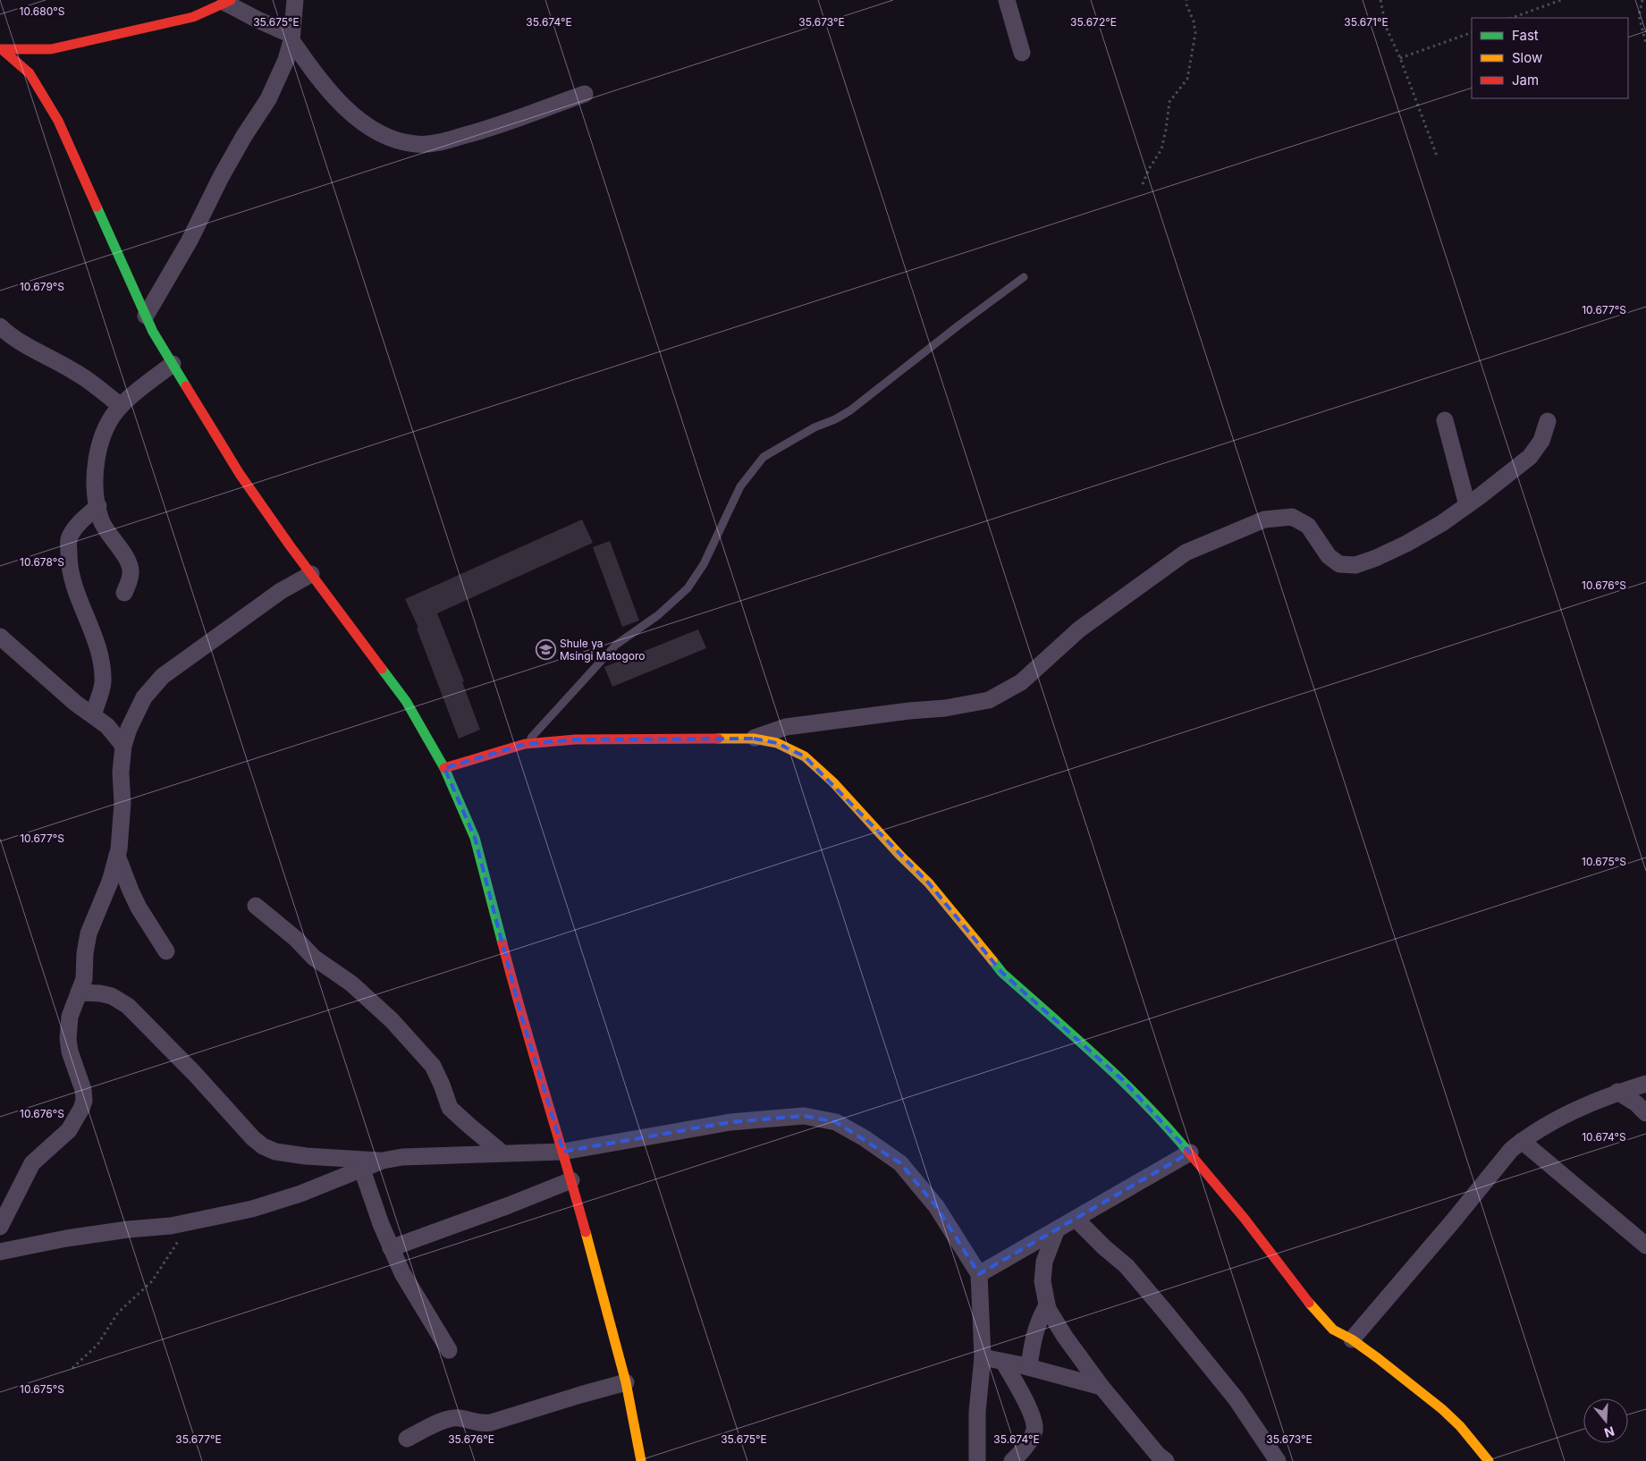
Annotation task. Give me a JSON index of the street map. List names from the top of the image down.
{
  "places": {
    "school or university": ["Shule ya Msingi Matogoro"]
  },
  "legend": ["Fast", "Slow", "Jam"],
  "north": "bottom",
  "coordinates": [
    "10.680°S",
    "35.675°E",
    "35.674°E",
    "35.673°E",
    "35.672°E",
    "35.671°E",
    "10.679°S",
    "10.677°S",
    "10.678°S",
    "10.676°S",
    "10.675°S",
    "10.674°S",
    "35.677°E",
    "35.676°E"
  ]
}
